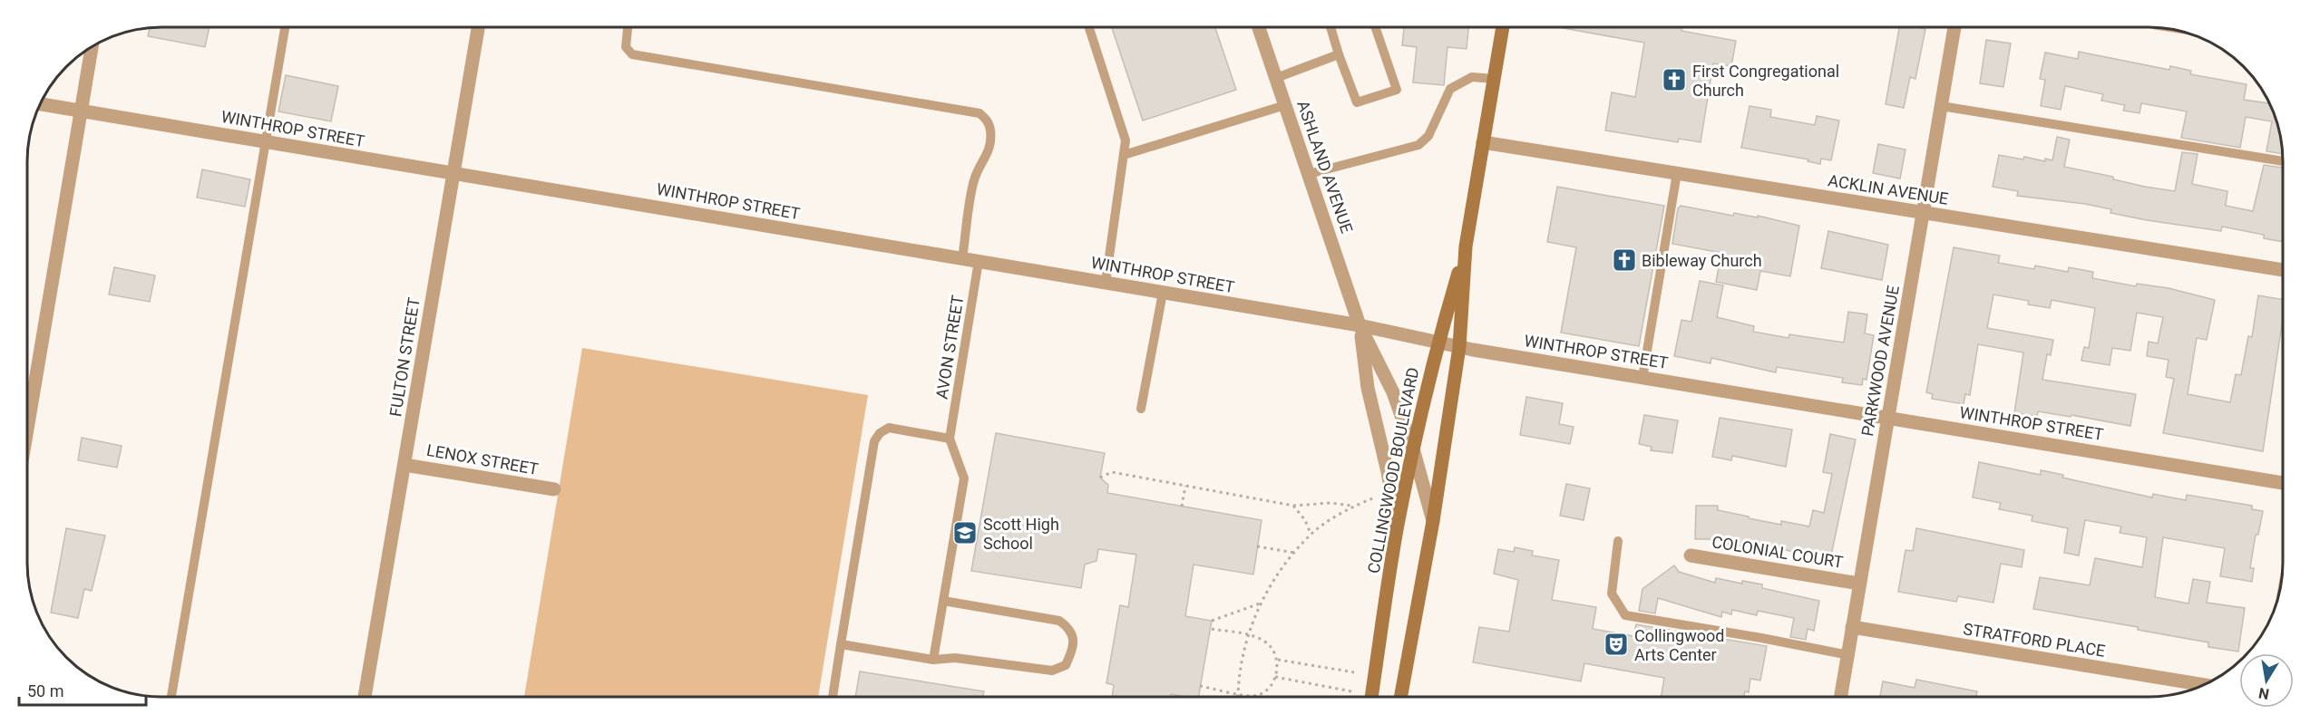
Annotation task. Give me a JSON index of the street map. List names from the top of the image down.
{
  "streets": {
    "main road": ["COLLINGWOOD BOULEVARD"],
    "street": [
      "WINTHROP STREET",
      "ASHLAND AVENUE",
      "ACKLIN AVENUE",
      "FULTON STREET",
      "PARKWOOD AVENUE",
      "LENOX STREET",
      "COLONIAL COURT",
      "STRATFORD PLACE"
    ],
    "lane": ["AVON STREET"]
  },
  "crossings": [
    ["WINTHROP STREET", "ASHLAND AVENUE"],
    ["WINTHROP STREET", "AVON STREET"],
    ["WINTHROP STREET", "FULTON STREET"],
    ["WINTHROP STREET", "PARKWOOD AVENUE"],
    ["WINTHROP STREET", "COLLINGWOOD BOULEVARD"],
    ["ASHLAND AVENUE", "COLLINGWOOD BOULEVARD"],
    ["ACKLIN AVENUE", "PARKWOOD AVENUE"],
    ["ACKLIN AVENUE", "COLLINGWOOD BOULEVARD"],
    ["FULTON STREET", "LENOX STREET"],
    ["PARKWOOD AVENUE", "COLONIAL COURT"],
    ["PARKWOOD AVENUE", "STRATFORD PLACE"]
  ],
  "places": {
    "church": ["First Congregational Church", "Bibleway Church"],
    "school or university": ["Scott High School"],
    "theatre": ["Collingwood Arts Center"]
  },
  "scale_bar": "50 m",
  "north": "bottom"
}
